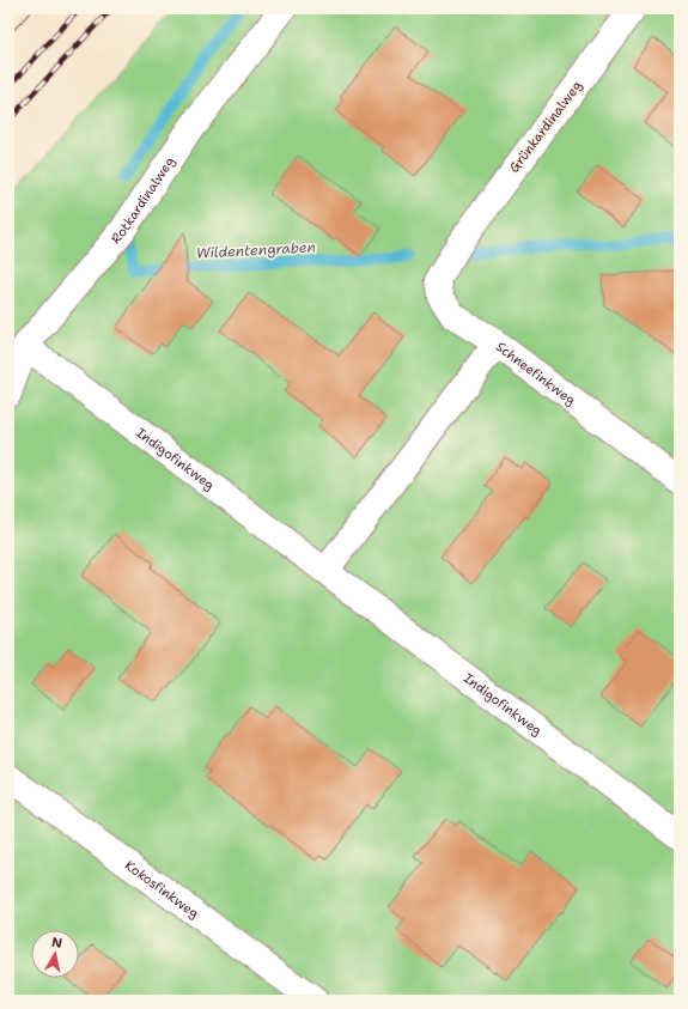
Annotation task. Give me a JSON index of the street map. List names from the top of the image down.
{
  "streets": {
    "lane": [
      "Grünkardinalweg",
      "Rotkardinalweg",
      "Schneefinkweg",
      "Indigofinkweg",
      "Kokosfinkweg"
    ]
  },
  "crossings": [
    ["Grünkardinalweg", "Schneefinkweg"],
    ["Rotkardinalweg", "Indigofinkweg"]
  ],
  "water": ["Wildentengraben"],
  "north": "top"
}
